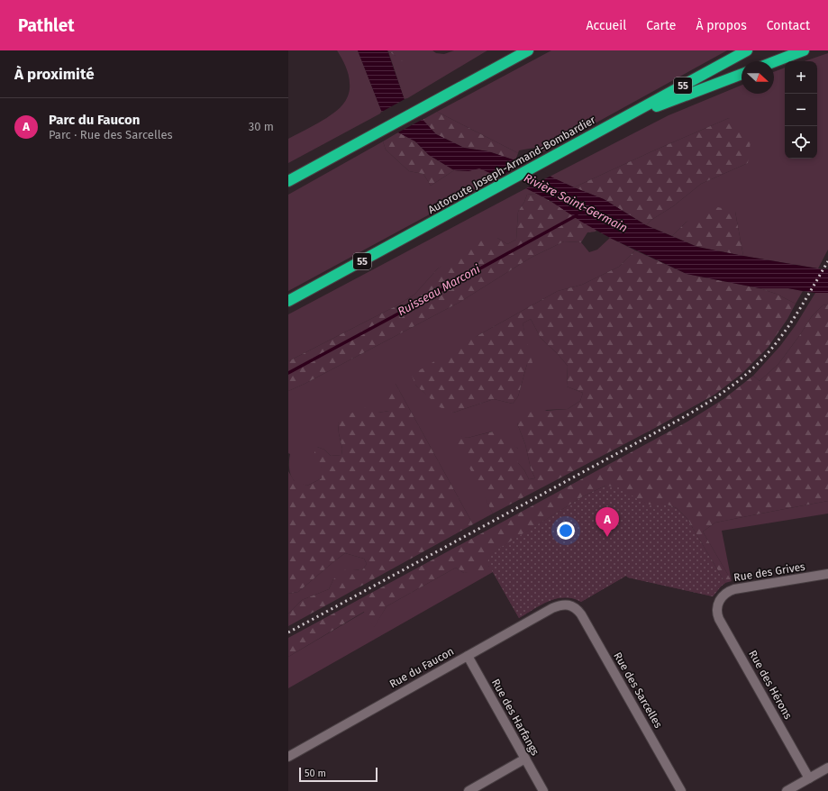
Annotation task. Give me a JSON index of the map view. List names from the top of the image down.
{
  "streets": {
    "highway": ["55", "Autoroute Joseph-Armand-Bombardier"],
    "street": [
      "Rue des Grives",
      "Rue du Faucon",
      "Rue des Hérons",
      "Rue des Sarcelles",
      "Rue des Harfangs"
    ]
  },
  "crossings": [
    ["Rue des Grives", "Rue des Hérons"],
    ["Rue du Faucon", "Rue des Sarcelles"],
    ["Rue du Faucon", "Rue des Harfangs"]
  ],
  "water": ["Rivière Saint-Germain", "Ruisseau Marconi"],
  "scale_bar": "50 m",
  "north": "right",
  "page": {
    "header": "Pathlet",
    "nav": [
      "Accueil",
      "Carte",
      "À propos",
      "Contact"
    ],
    "heading": "À proximité",
    "map_buttons": ["+", "−"],
    "list": [
      {
        "mark": "A",
        "name": "Parc du Faucon",
        "note": "Parc · Rue des Sarcelles",
        "value": "30 m"
      }
    ],
    "pins": "A",
    "scale": "50 m"
  }
}
